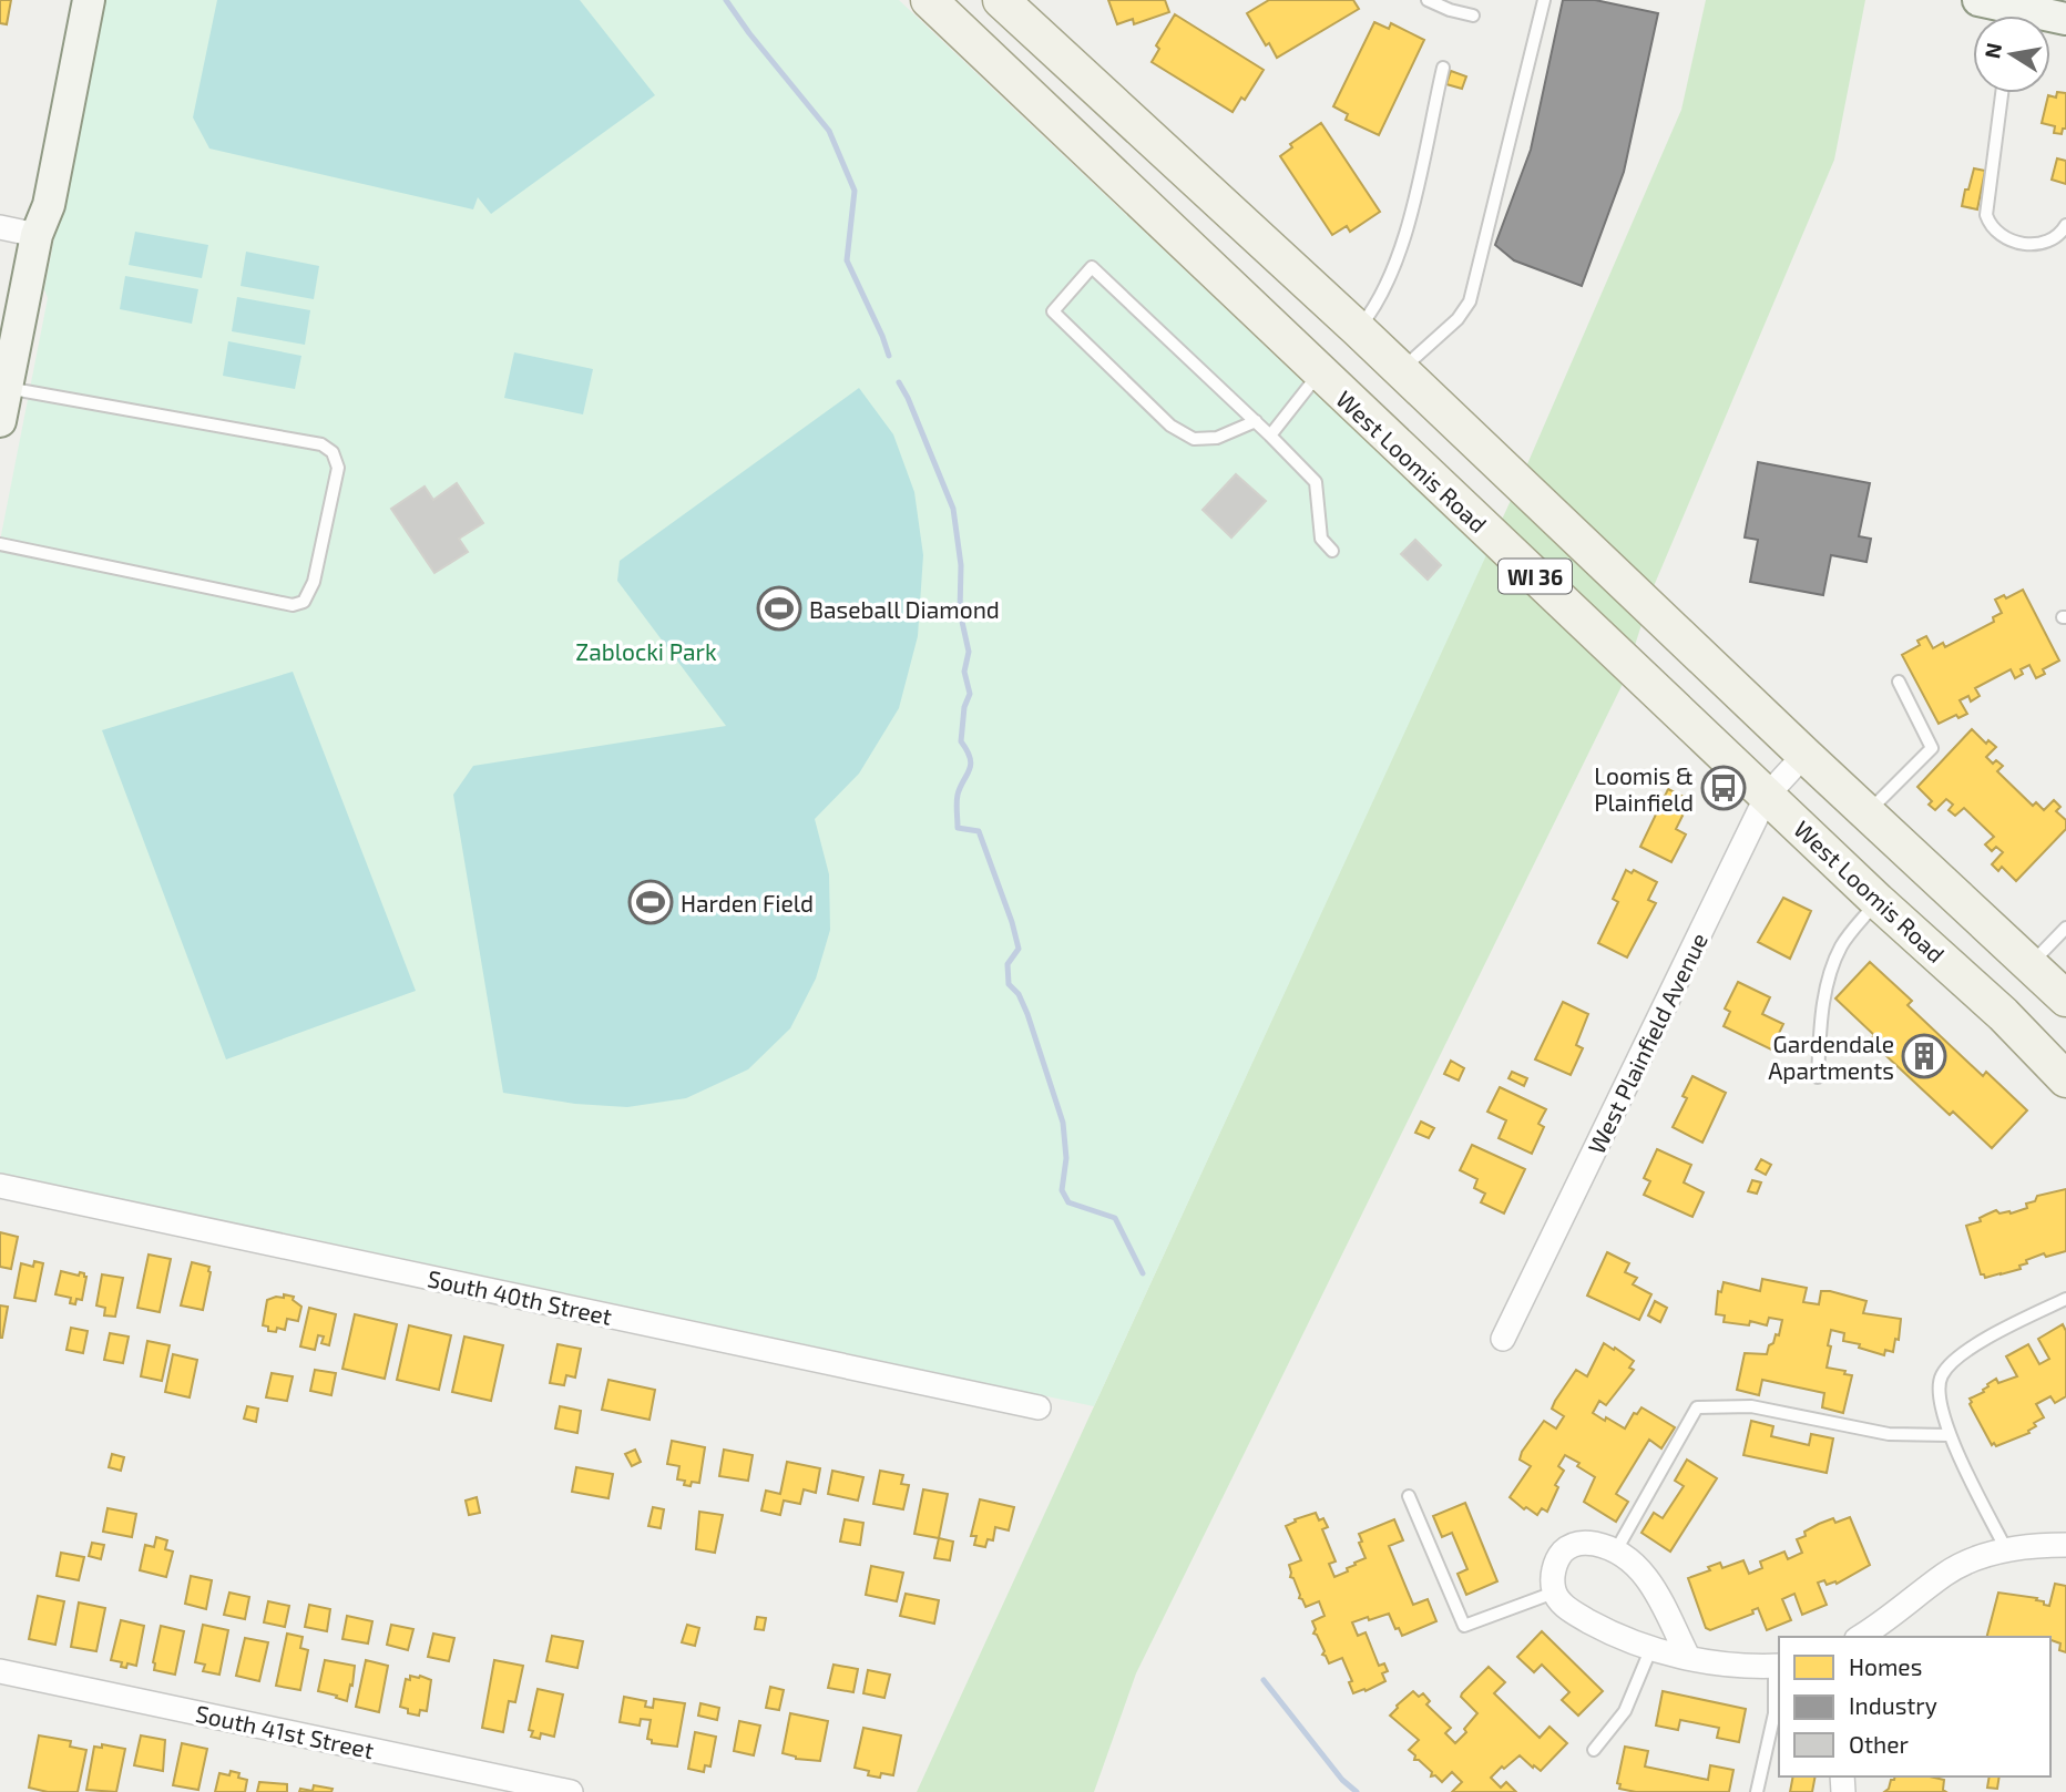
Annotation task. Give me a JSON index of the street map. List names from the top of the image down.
{
  "streets": {
    "main road": ["West Loomis Road", "WI 36"],
    "street": ["West Plainfield Avenue", "South 40th Street", "South 41st Street"]
  },
  "crossings": [
    ["West Loomis Road", "West Plainfield Avenue"],
    ["WI 36", "West Plainfield Avenue"]
  ],
  "parks": ["Zablocki Park"],
  "places": {
    "sports": ["Baseball Diamond", "Harden Field"],
    "bus stop": ["Loomis & Plainfield"],
    "building": ["Gardendale Apartments"]
  },
  "legend": ["Homes", "Industry", "Other"],
  "north": "left"
}
